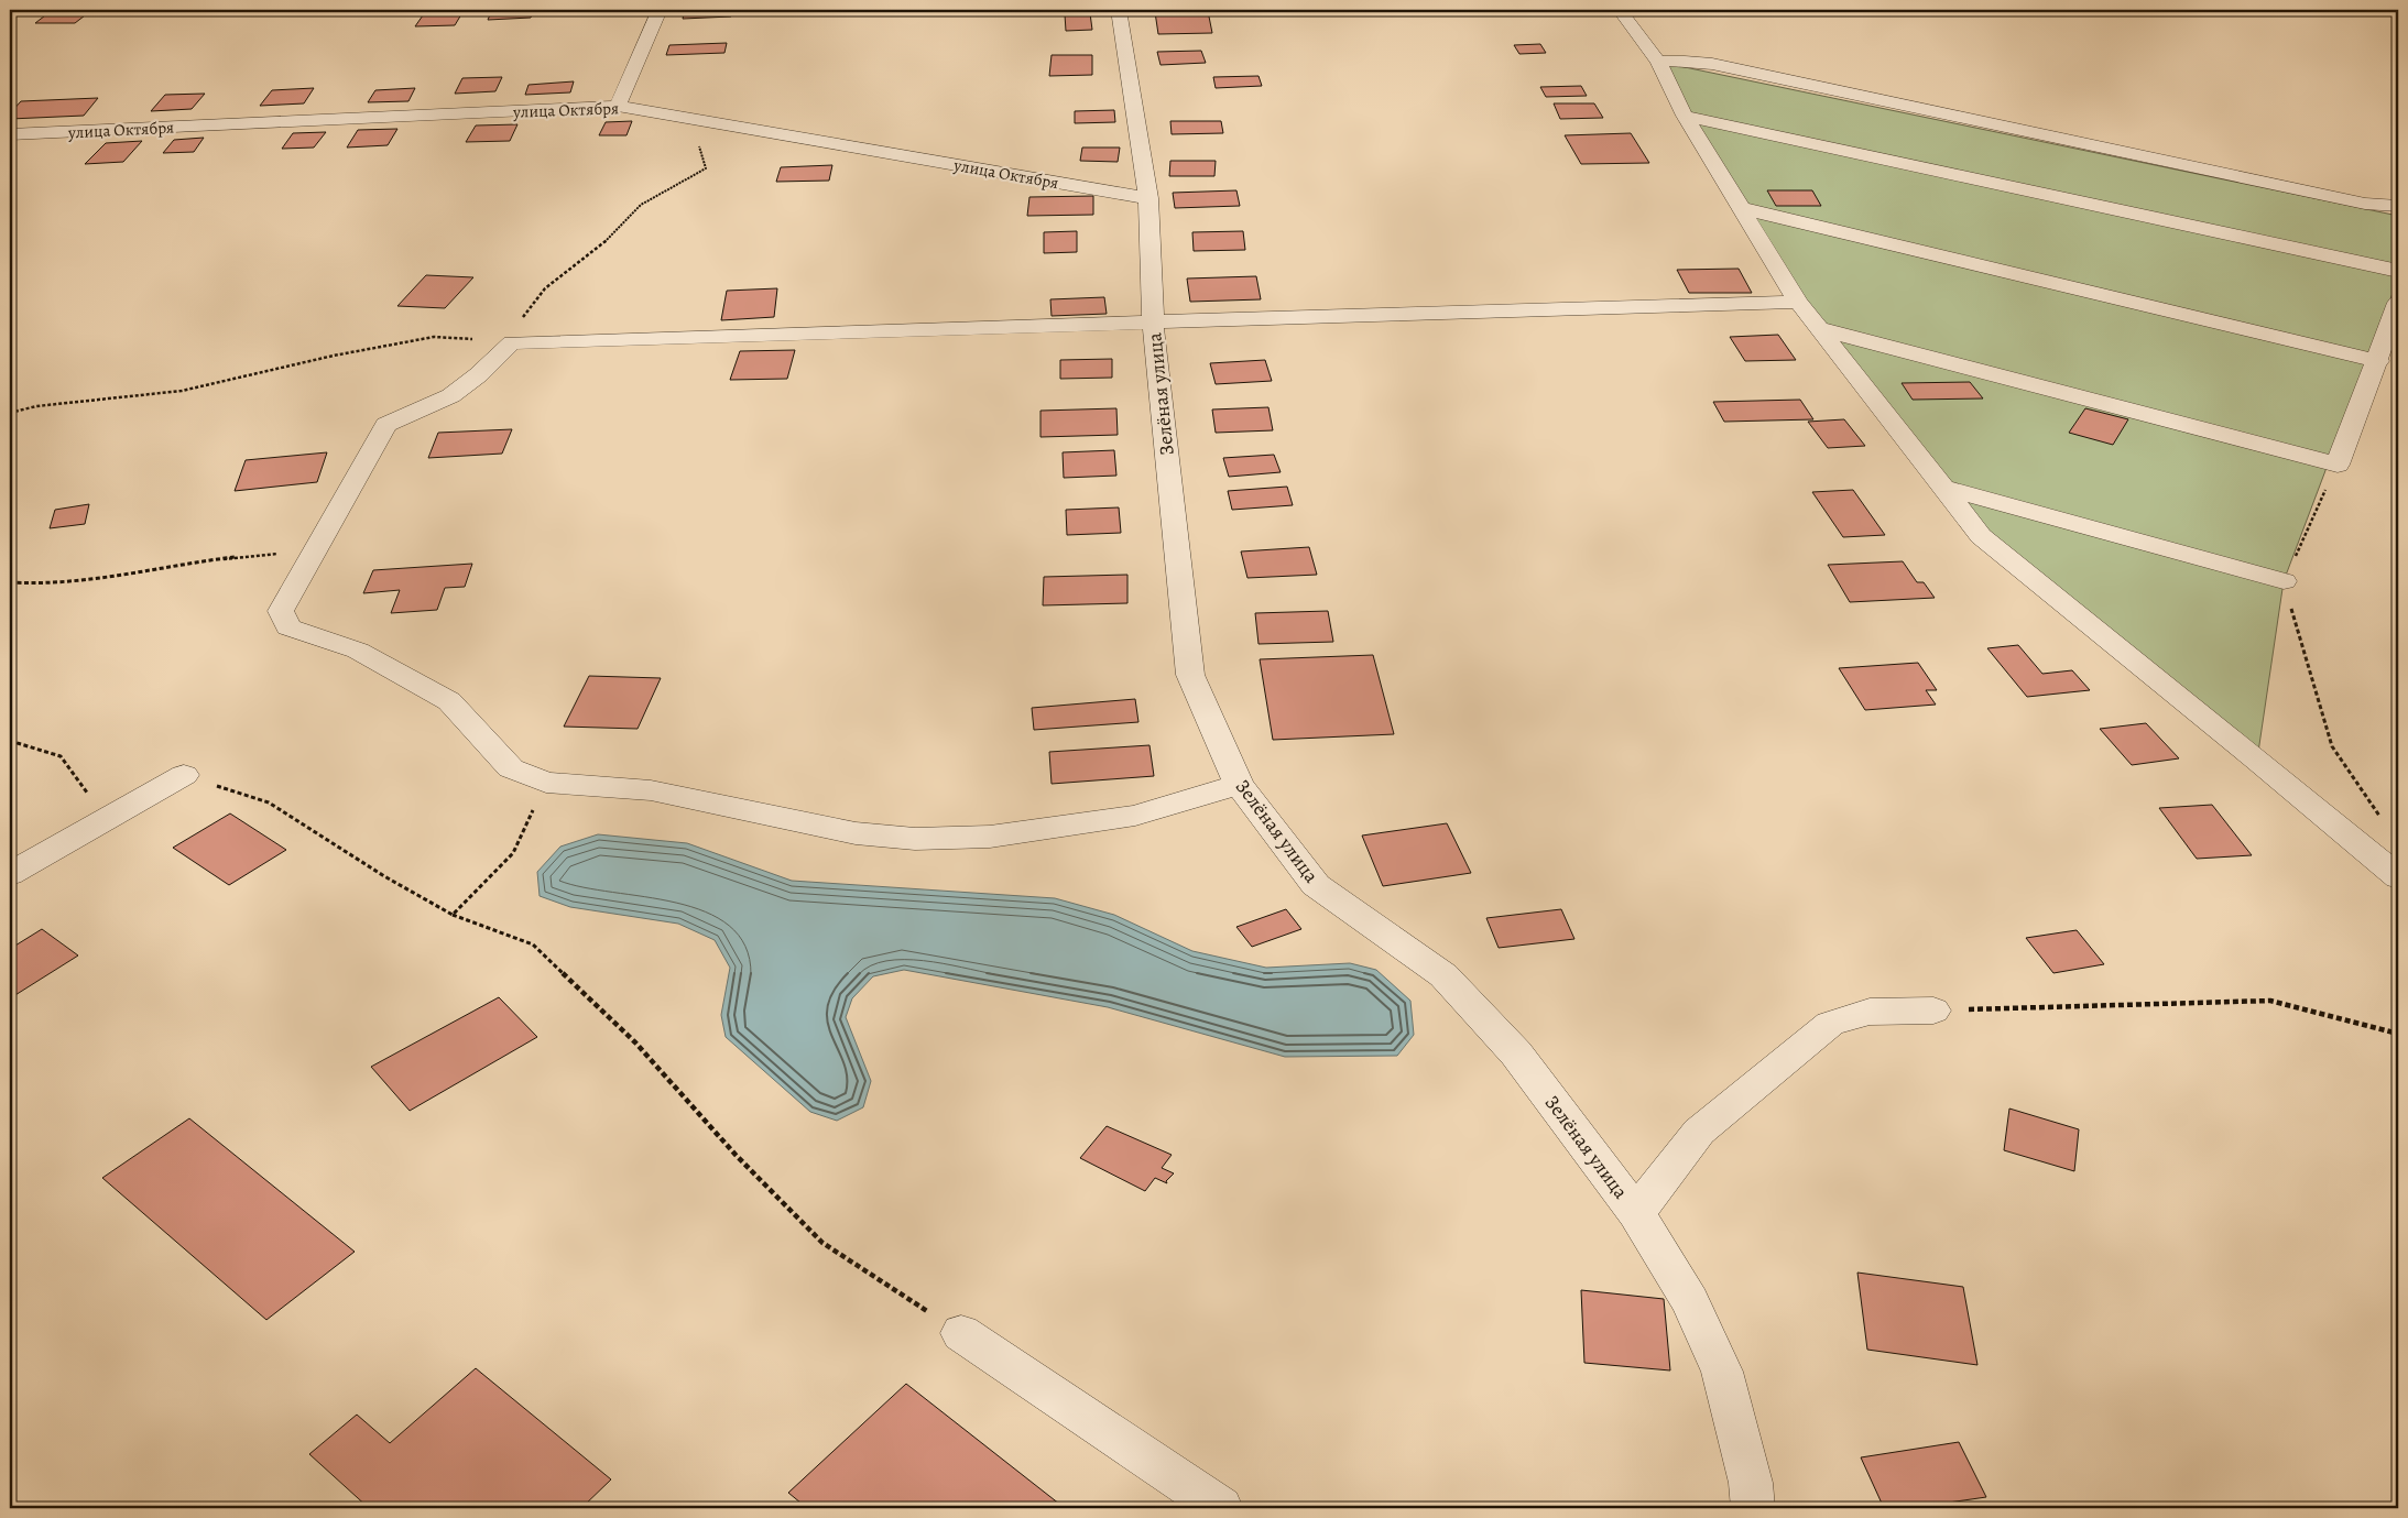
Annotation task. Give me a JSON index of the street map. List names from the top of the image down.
{
  "streets": {
    "street": ["улица Октября", "Зелёная улица"]
  },
  "crossings": [
    ["улица Октября", "Зелёная улица"]
  ]
}
